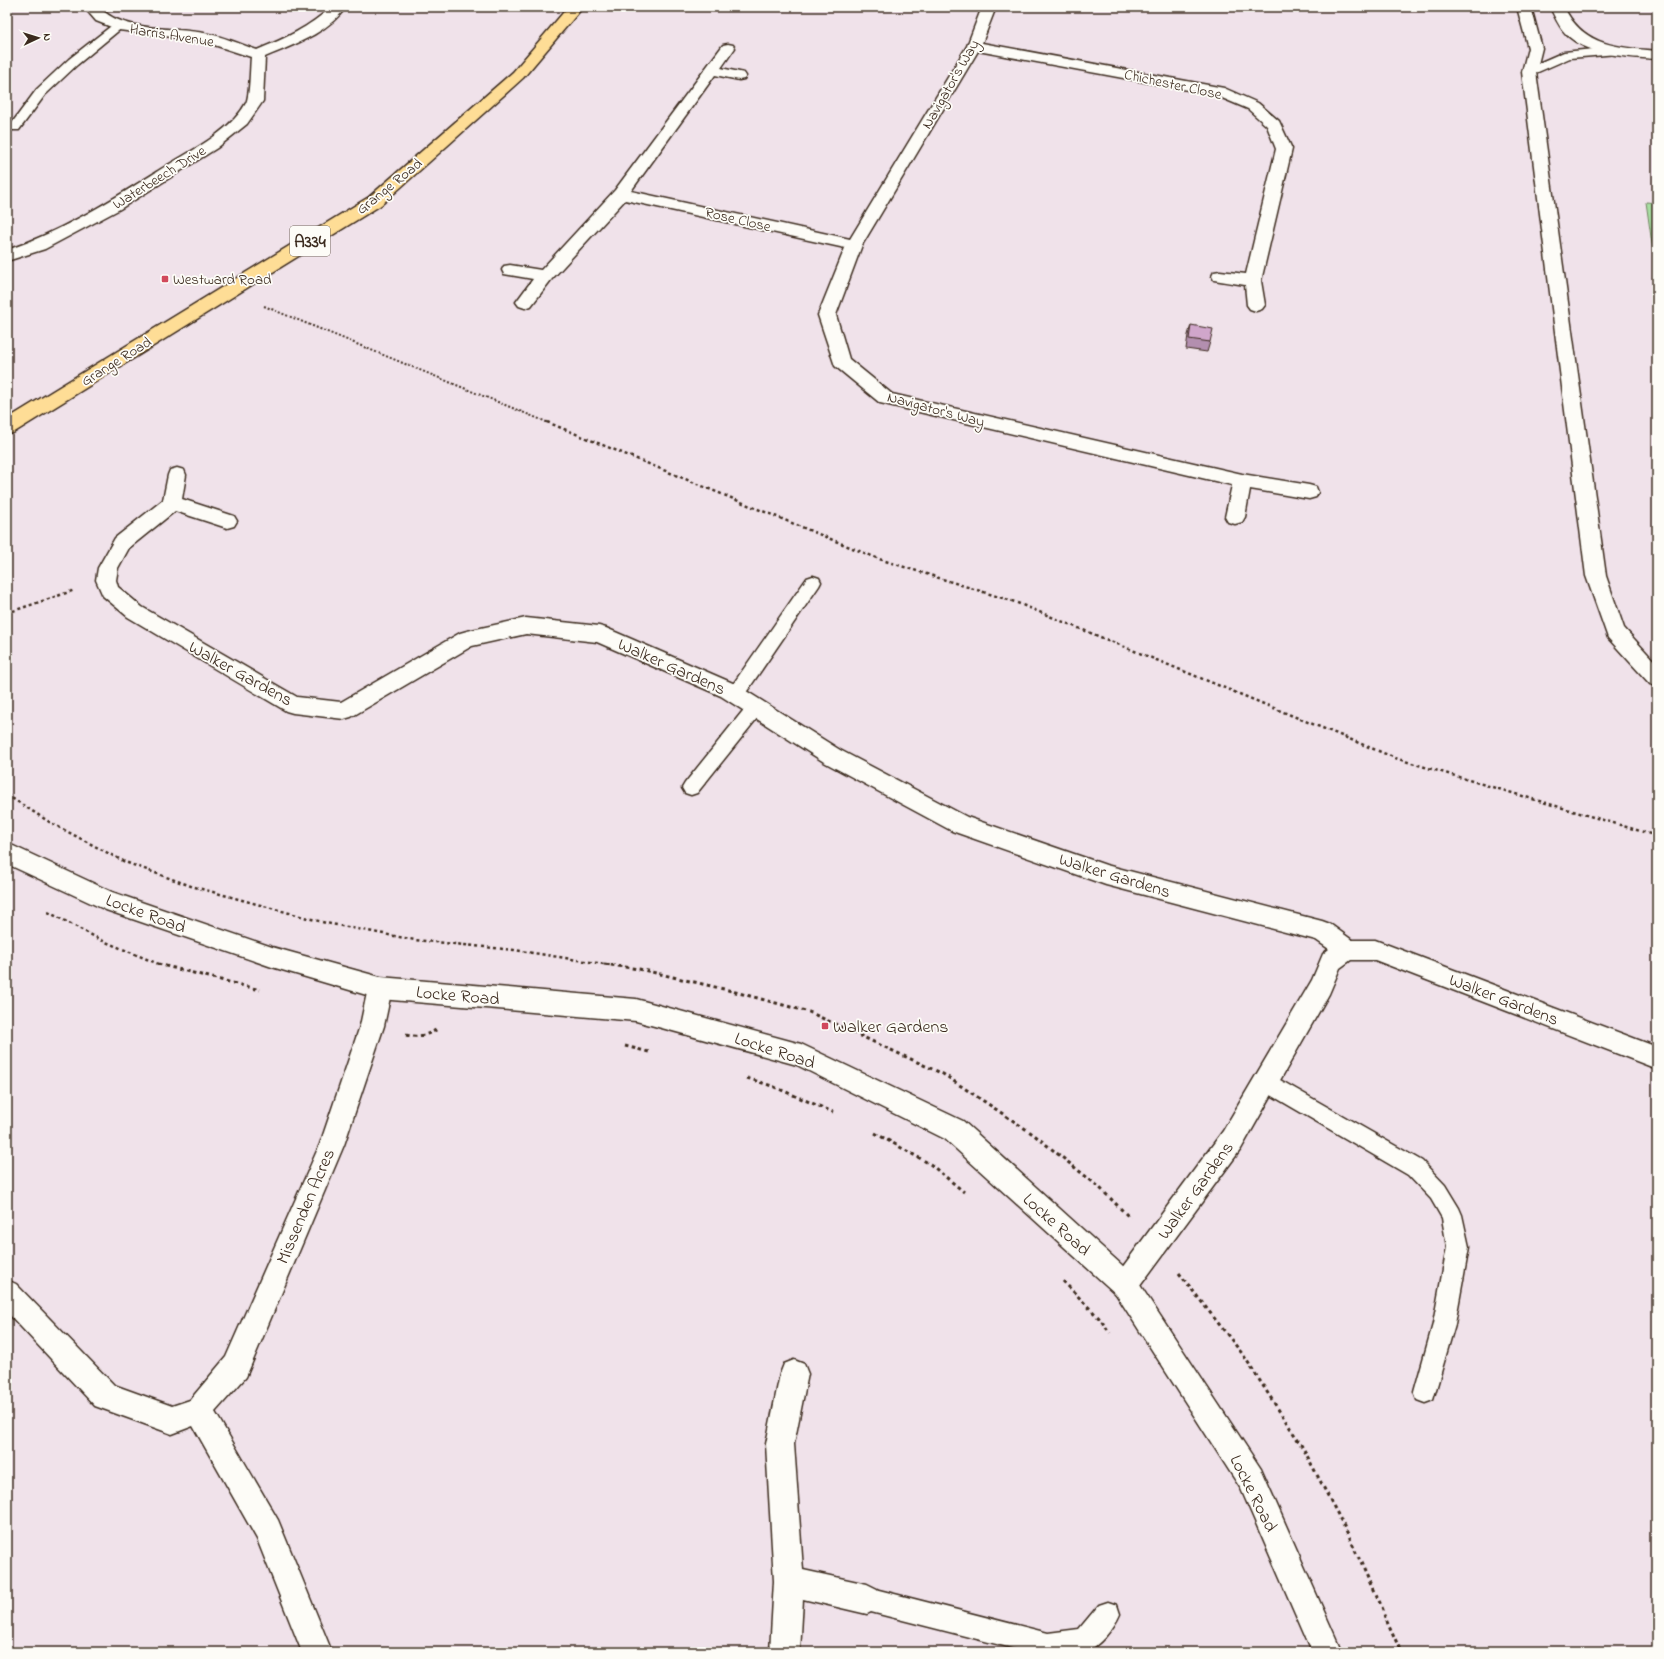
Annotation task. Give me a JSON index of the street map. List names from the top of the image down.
{
  "streets": {
    "main road": ["Grange Road", "A334"],
    "street": [
      "Harris Avenue",
      "Navigator's Way",
      "Chichester Close",
      "Waterbeech Drive",
      "Rose Close",
      "Walker Gardens",
      "Locke Road",
      "Missenden Acres"
    ]
  },
  "crossings": [
    ["Harris Avenue", "Waterbeech Drive"],
    ["Navigator's Way", "Chichester Close"],
    ["Navigator's Way", "Rose Close"],
    ["Walker Gardens", "Locke Road"],
    ["Locke Road", "Missenden Acres"]
  ],
  "places": {
    "transit": ["Westward Road", "Walker Gardens"]
  },
  "north": "right"
}
